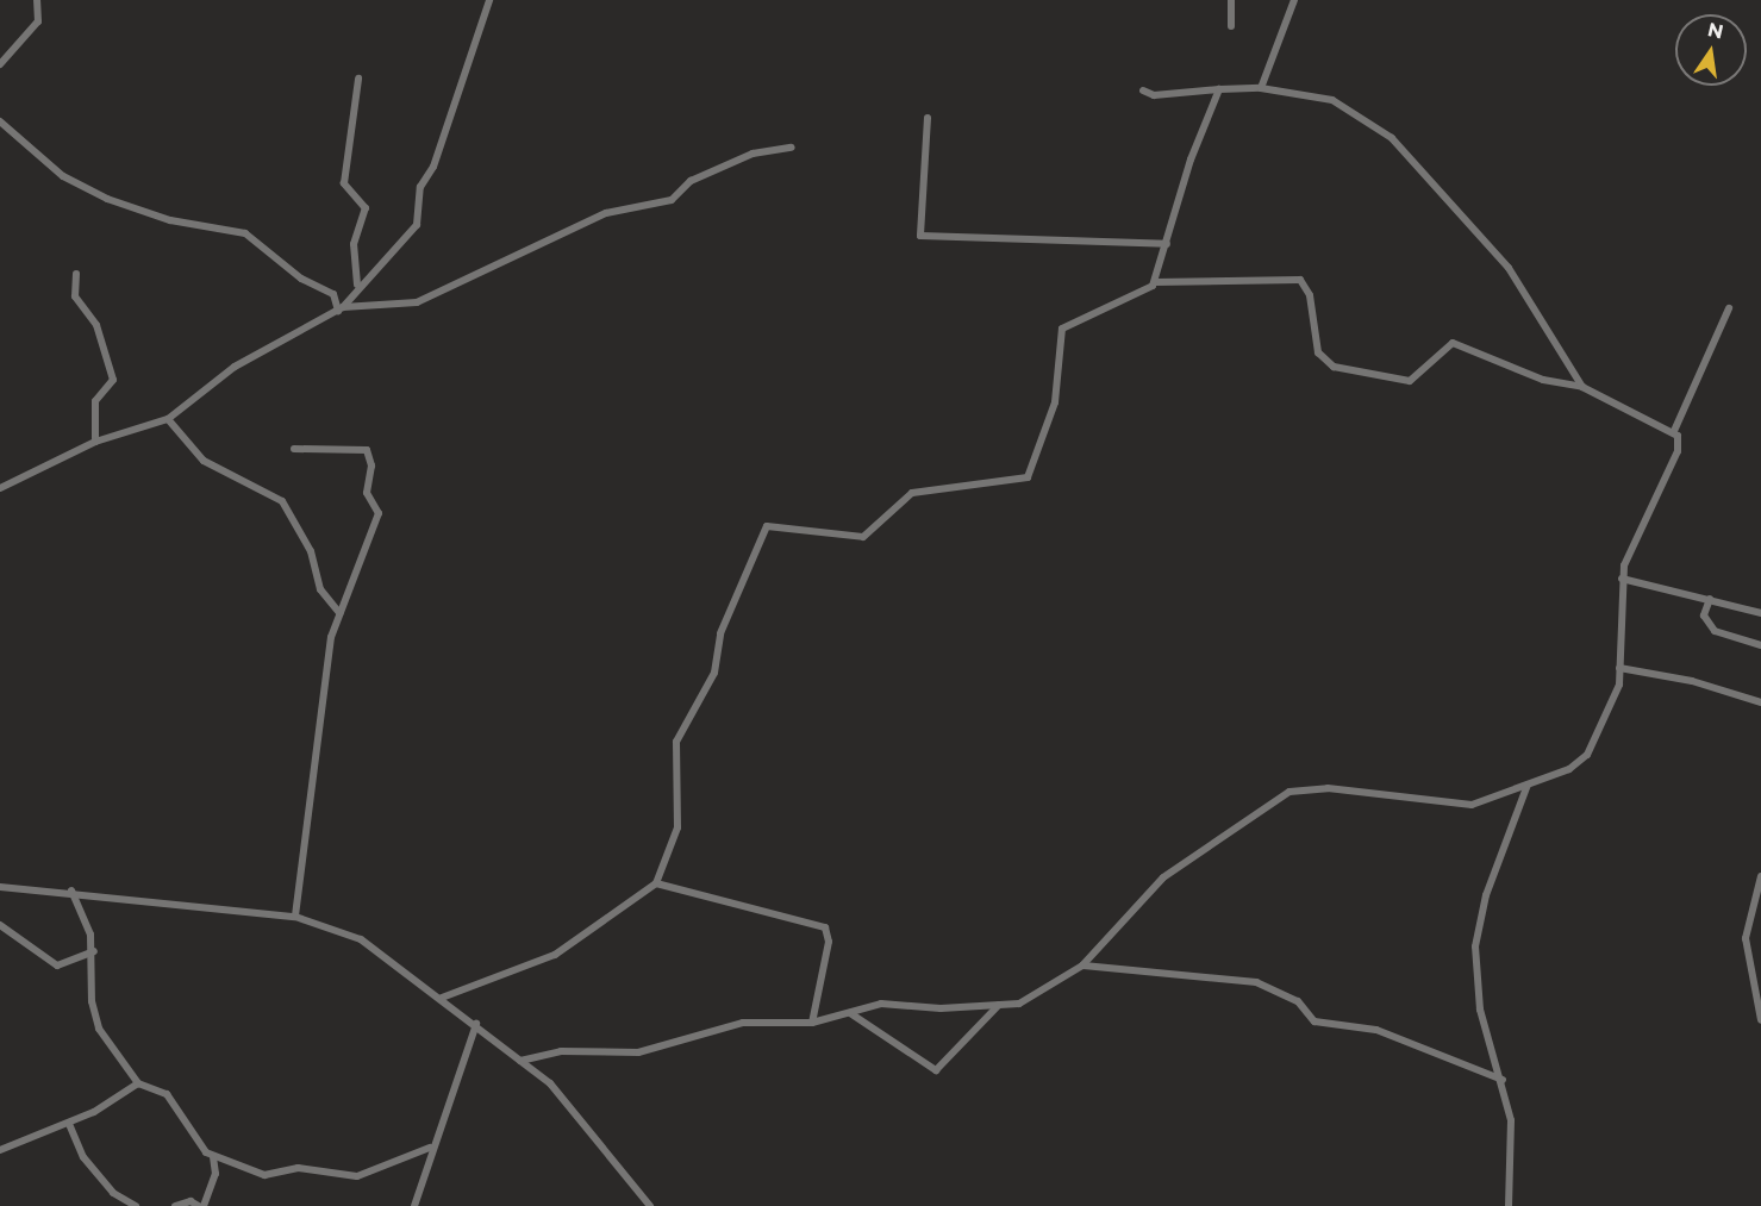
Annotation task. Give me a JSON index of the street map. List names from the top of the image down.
{
  "north": "top"
}
